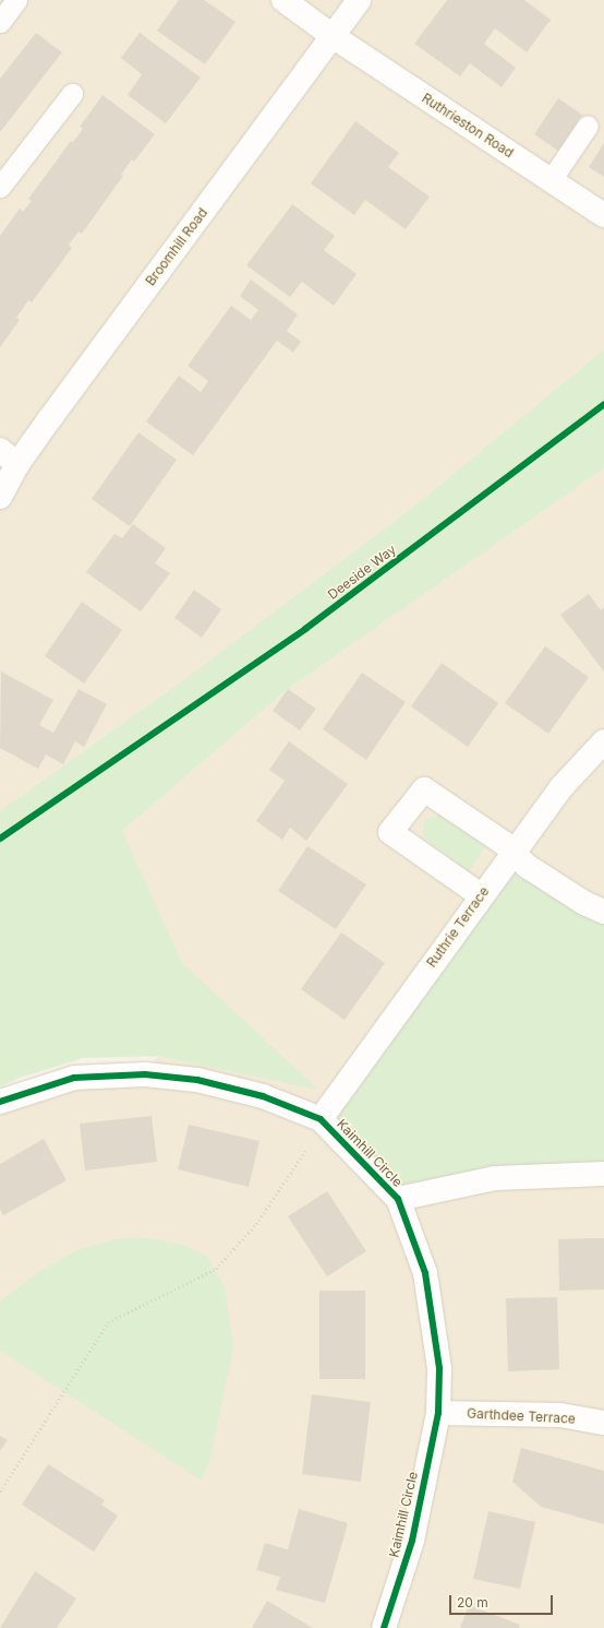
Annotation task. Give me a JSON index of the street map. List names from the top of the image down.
{
  "streets": {
    "street": [
      "Ruthrieston Road",
      "Broomhill Road",
      "Ruthrie Terrace",
      "Kaimhill Circle",
      "Garthdee Terrace"
    ],
    "cycle path": ["Deeside Way"]
  },
  "crossings": [
    ["Ruthrieston Road", "Broomhill Road"],
    ["Ruthrie Terrace", "Kaimhill Circle"],
    ["Kaimhill Circle", "Garthdee Terrace"]
  ],
  "scale_bar": "20 m"
}
